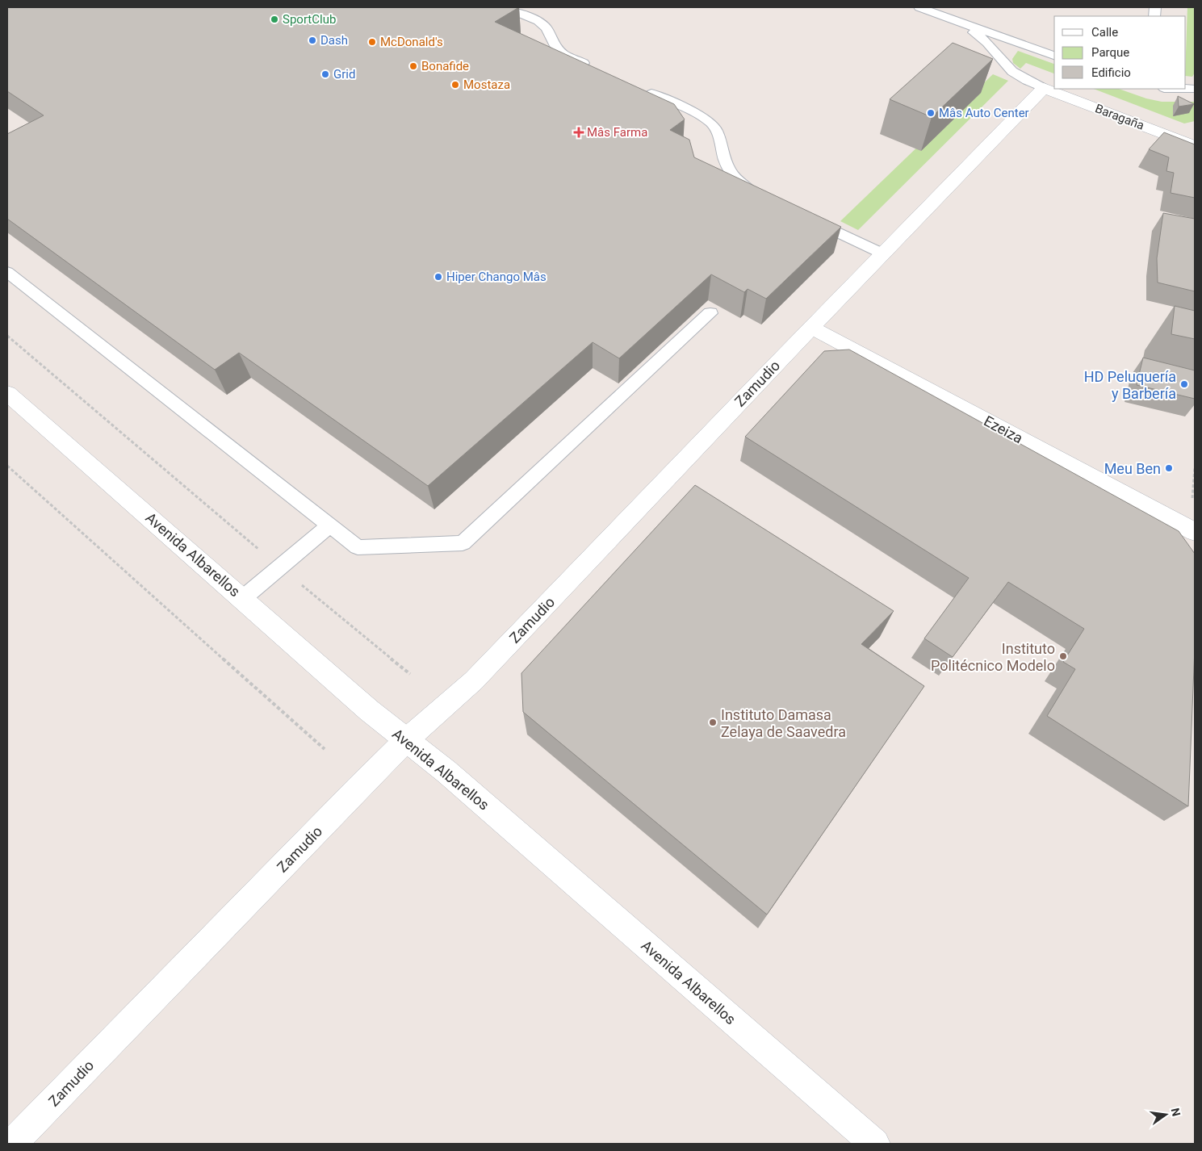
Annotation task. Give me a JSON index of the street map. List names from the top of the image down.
{
  "streets": {
    "street": [
      "Baragaña",
      "Zamudio",
      "Ezeiza",
      "Avenida Albarellos"
    ]
  },
  "crossings": [
    ["Baragaña", "Zamudio"],
    ["Zamudio", "Ezeiza"],
    ["Zamudio", "Avenida Albarellos"]
  ],
  "places": {
    "other": [
      "SportClub",
      "Dash",
      "McDonald's",
      "Bonafide",
      "Grid",
      "Mostaza",
      "Mâs Auto Center",
      "Hiper Chango Mâs",
      "HD Peluquería y Barbería",
      "Meu Ben",
      "Instituto Politécnico Modelo",
      "Instituto Damasa Zelaya de Saavedra"
    ],
    "health": ["Mâs Farma"]
  },
  "legend": ["Calle", "Parque", "Edificio"],
  "north": "right"
}
